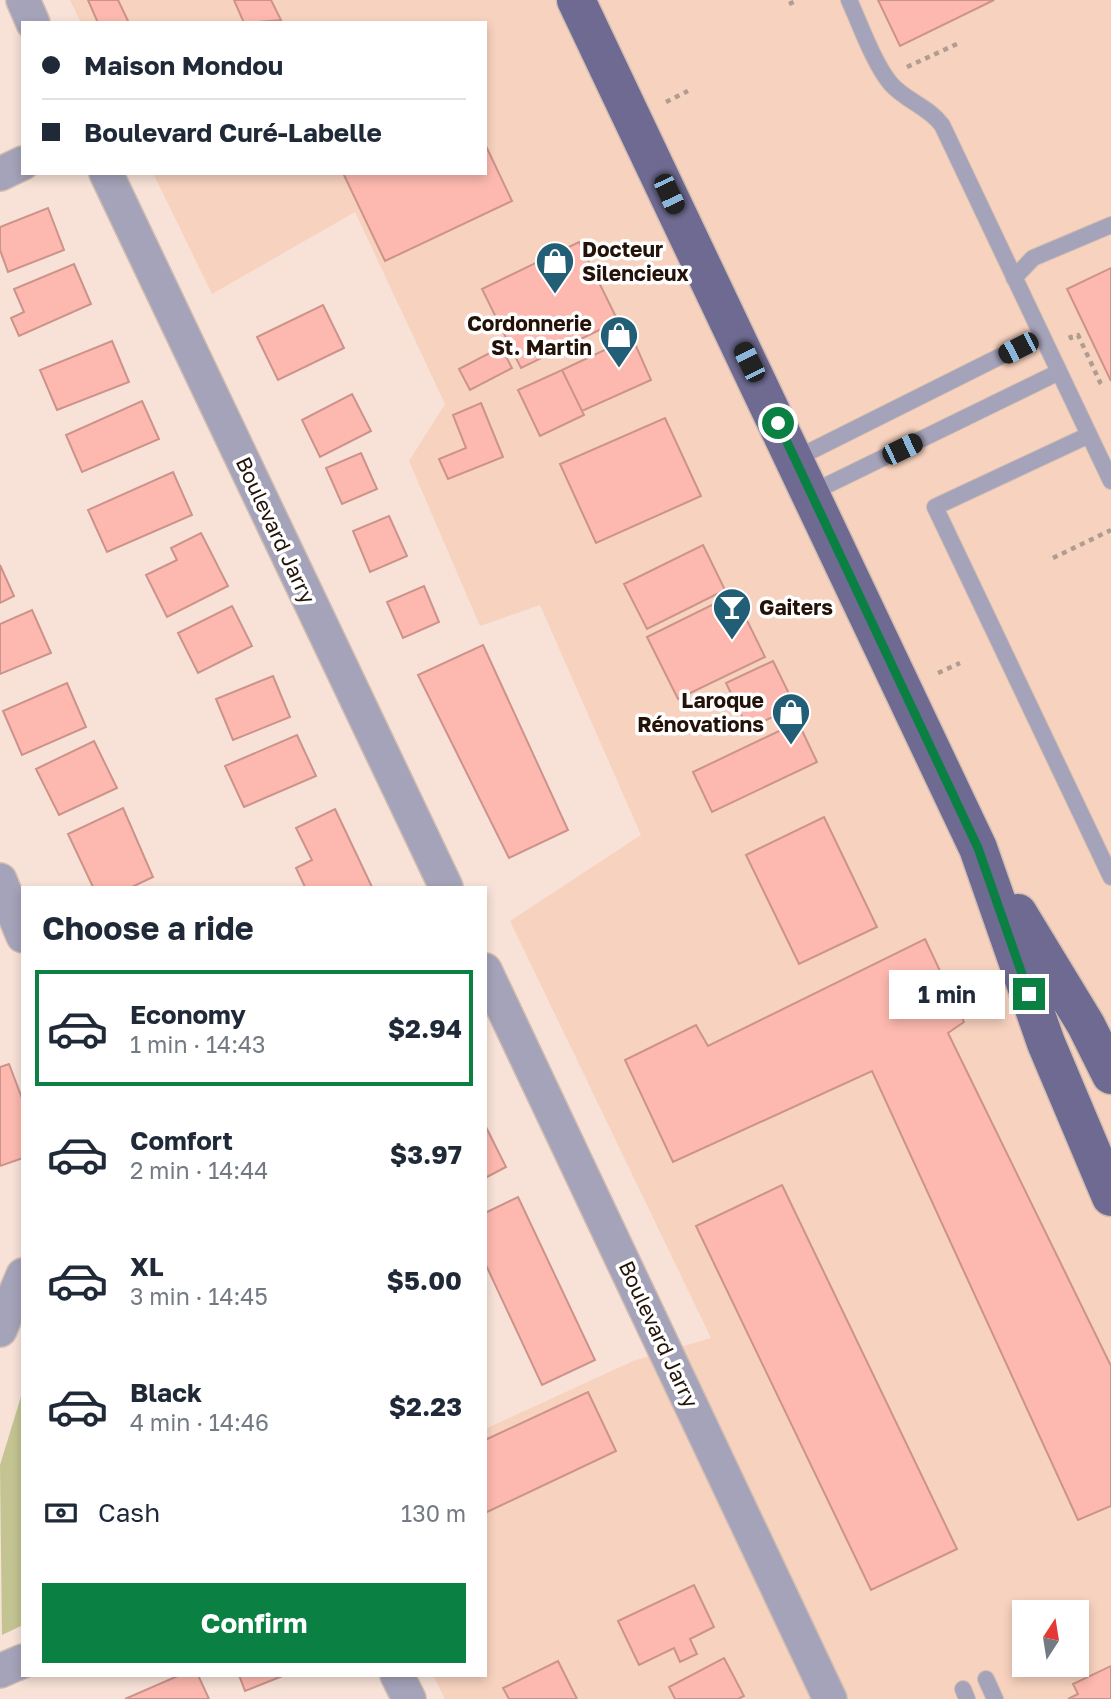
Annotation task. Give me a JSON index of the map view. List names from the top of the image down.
{
  "streets": {
    "street": ["Boulevard Jarry"]
  },
  "places": {
    "shop": ["Docteur Silencieux", "Cordonnerie St. Martin", "Laroque Rénovations"],
    "bar": ["Gaiters"]
  },
  "north": "top",
  "page": {
    "banner": ["Maison Mondou", "Boulevard Curé-Labelle"],
    "heading": "Choose a ride",
    "bubble": "1 min",
    "list": [
      {
        "name": "Economy",
        "note": "1 min · 14:43",
        "value": "$2.94"
      },
      {
        "name": "Comfort",
        "note": "2 min · 14:44",
        "value": "$3.97"
      },
      {
        "name": "XL",
        "note": "3 min · 14:45",
        "value": "$5.00"
      },
      {
        "name": "Black",
        "note": "4 min · 14:46",
        "value": "$2.23"
      }
    ],
    "pay": ["Cash", "130 m"],
    "buttons": "Confirm"
  }
}
